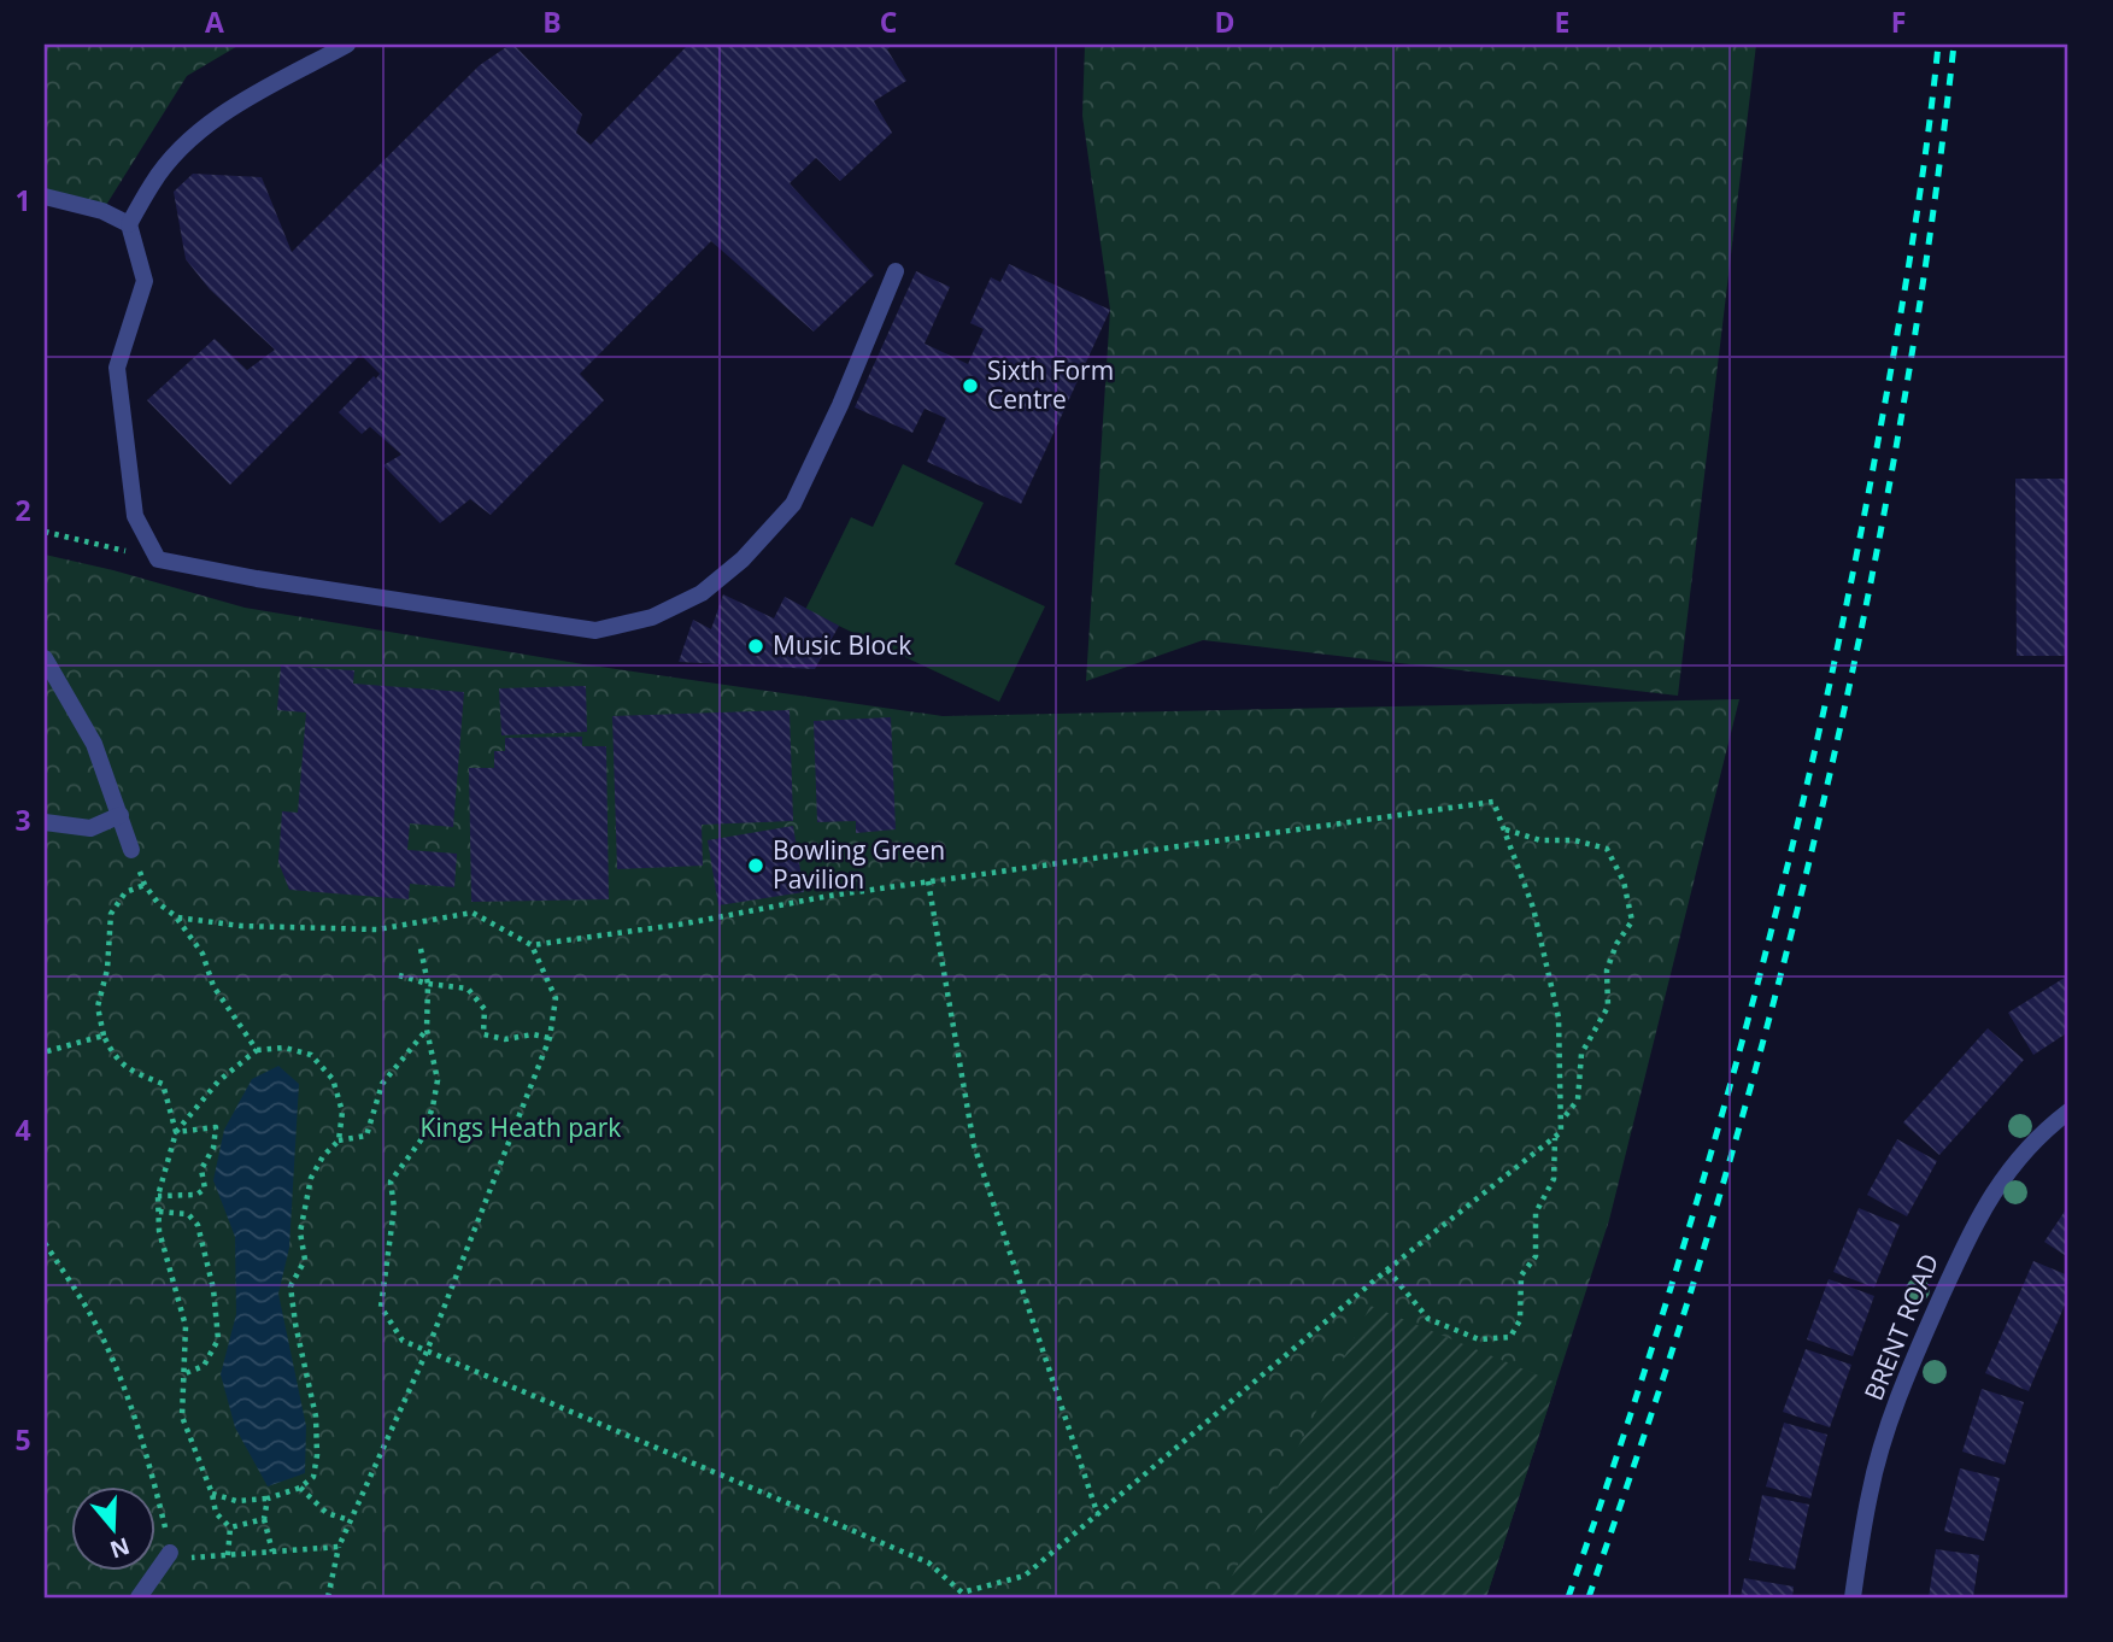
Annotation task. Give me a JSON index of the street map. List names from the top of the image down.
{
  "streets": {
    "street": ["BRENT ROAD"]
  },
  "parks": ["Kings Heath park"],
  "places": ["Sixth Form Centre", "Music Block", "Bowling Green Pavilion"],
  "north": "bottom",
  "grid": {
    "columns": [
      "A",
      "B",
      "C",
      "D",
      "E",
      "F"
    ],
    "rows": [
      "1",
      "2",
      "3",
      "4",
      "5"
    ]
  }
}
